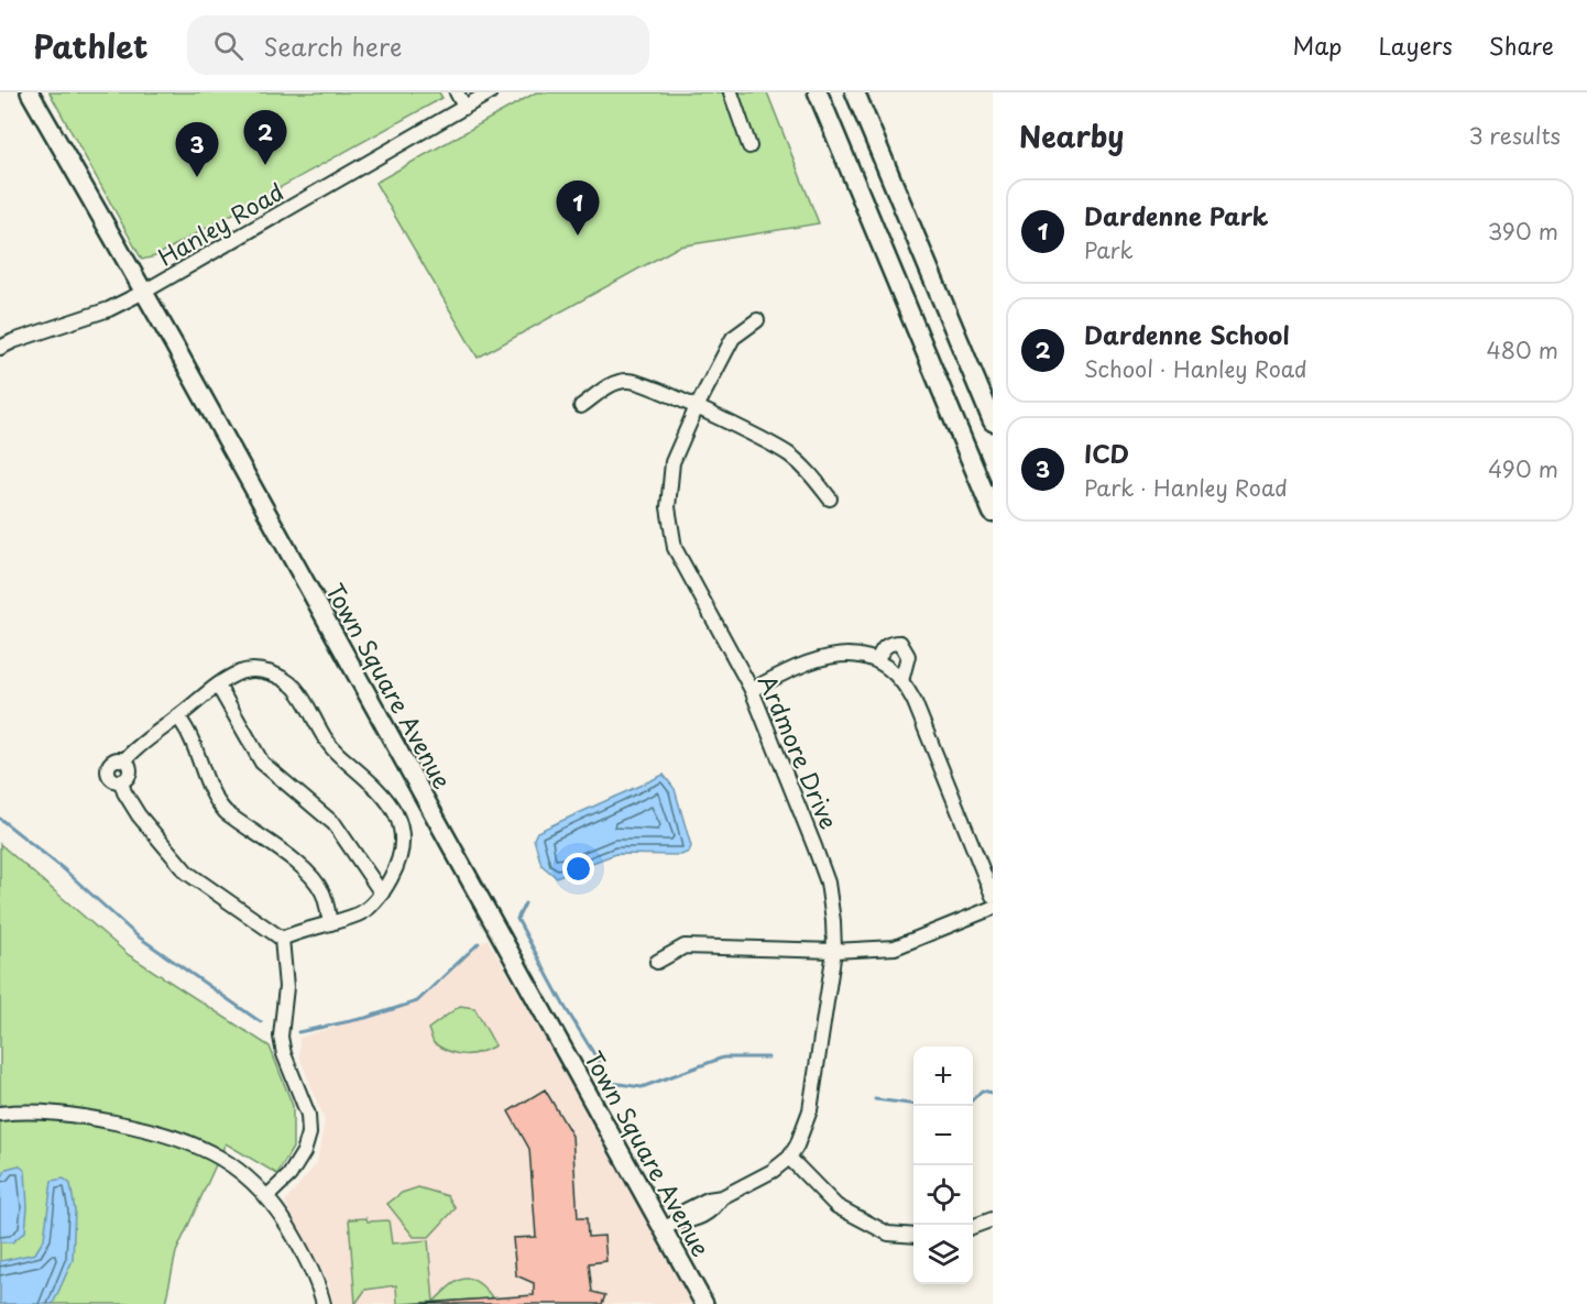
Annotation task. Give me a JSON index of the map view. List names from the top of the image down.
{
  "streets": {
    "main road": ["Town Square Avenue"],
    "street": ["Hanley Road", "Ardmore Drive"]
  },
  "crossings": [
    ["Hanley Road", "Town Square Avenue"]
  ],
  "page": {
    "header": "Pathlet",
    "search": "Search here",
    "nav": ["Map", "Layers", "Share"],
    "heading": ["Nearby", "3 results"],
    "pins": ["2", "3", "1"],
    "list": [
      {
        "mark": "1",
        "name": "Dardenne Park",
        "note": "Park",
        "value": "390 m"
      },
      {
        "mark": "2",
        "name": "Dardenne School",
        "note": "School · Hanley Road",
        "value": "480 m"
      },
      {
        "mark": "3",
        "name": "ICD",
        "note": "Park · Hanley Road",
        "value": "490 m"
      }
    ],
    "map_buttons": ["+", "−"]
  }
}
